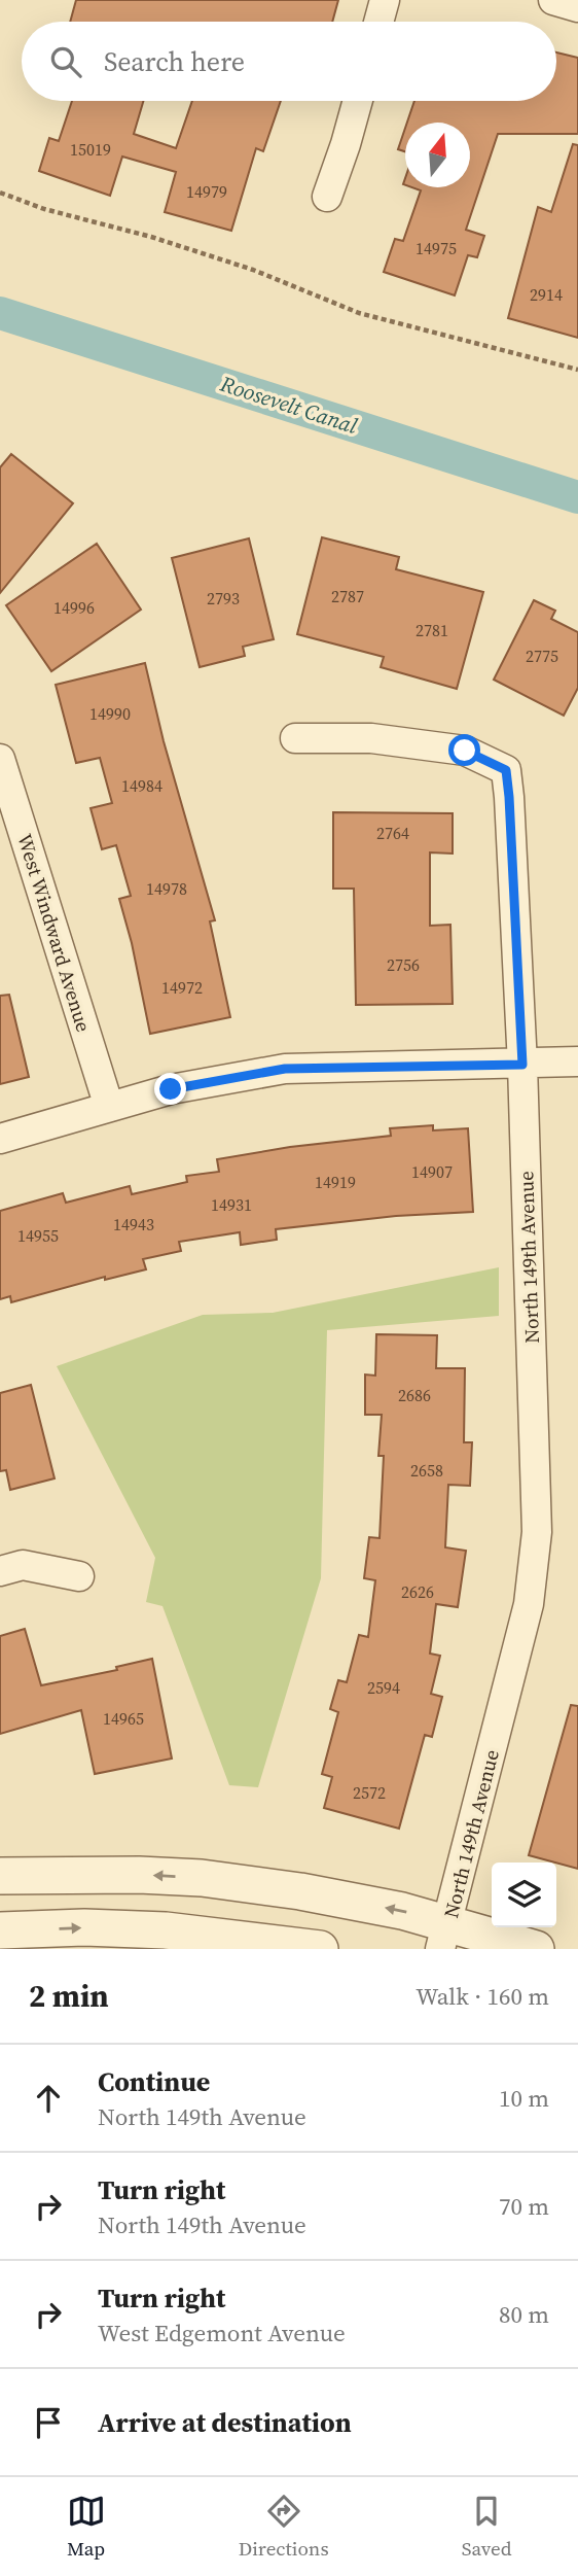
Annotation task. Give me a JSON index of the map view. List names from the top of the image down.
{
  "streets": {
    "street": ["West Windward Avenue", "North 149th Avenue"]
  },
  "water": ["Roosevelt Canal"],
  "house_numbers": [
    "15019",
    "14979",
    "14975",
    "2914",
    "2787",
    "2793",
    "14996",
    "2781",
    "2775",
    "14990",
    "14984",
    "2764",
    "14978",
    "2756",
    "14972",
    "14907",
    "14919",
    "14931",
    "14943",
    "14955",
    "2686",
    "2658",
    "2626",
    "2594",
    "14965",
    "2572"
  ],
  "north": "top",
  "page": {
    "search": "Search here",
    "heading": ["2 min", "Walk · 160 m"],
    "list": [
      ["Continue", "North 149th Avenue", "10 m"],
      ["Turn right", "North 149th Avenue", "70 m"],
      ["Turn right", "West Edgemont Avenue", "80 m"],
      "Arrive at destination"
    ],
    "nav": ["Map", "Directions", "Saved"]
  }
}
